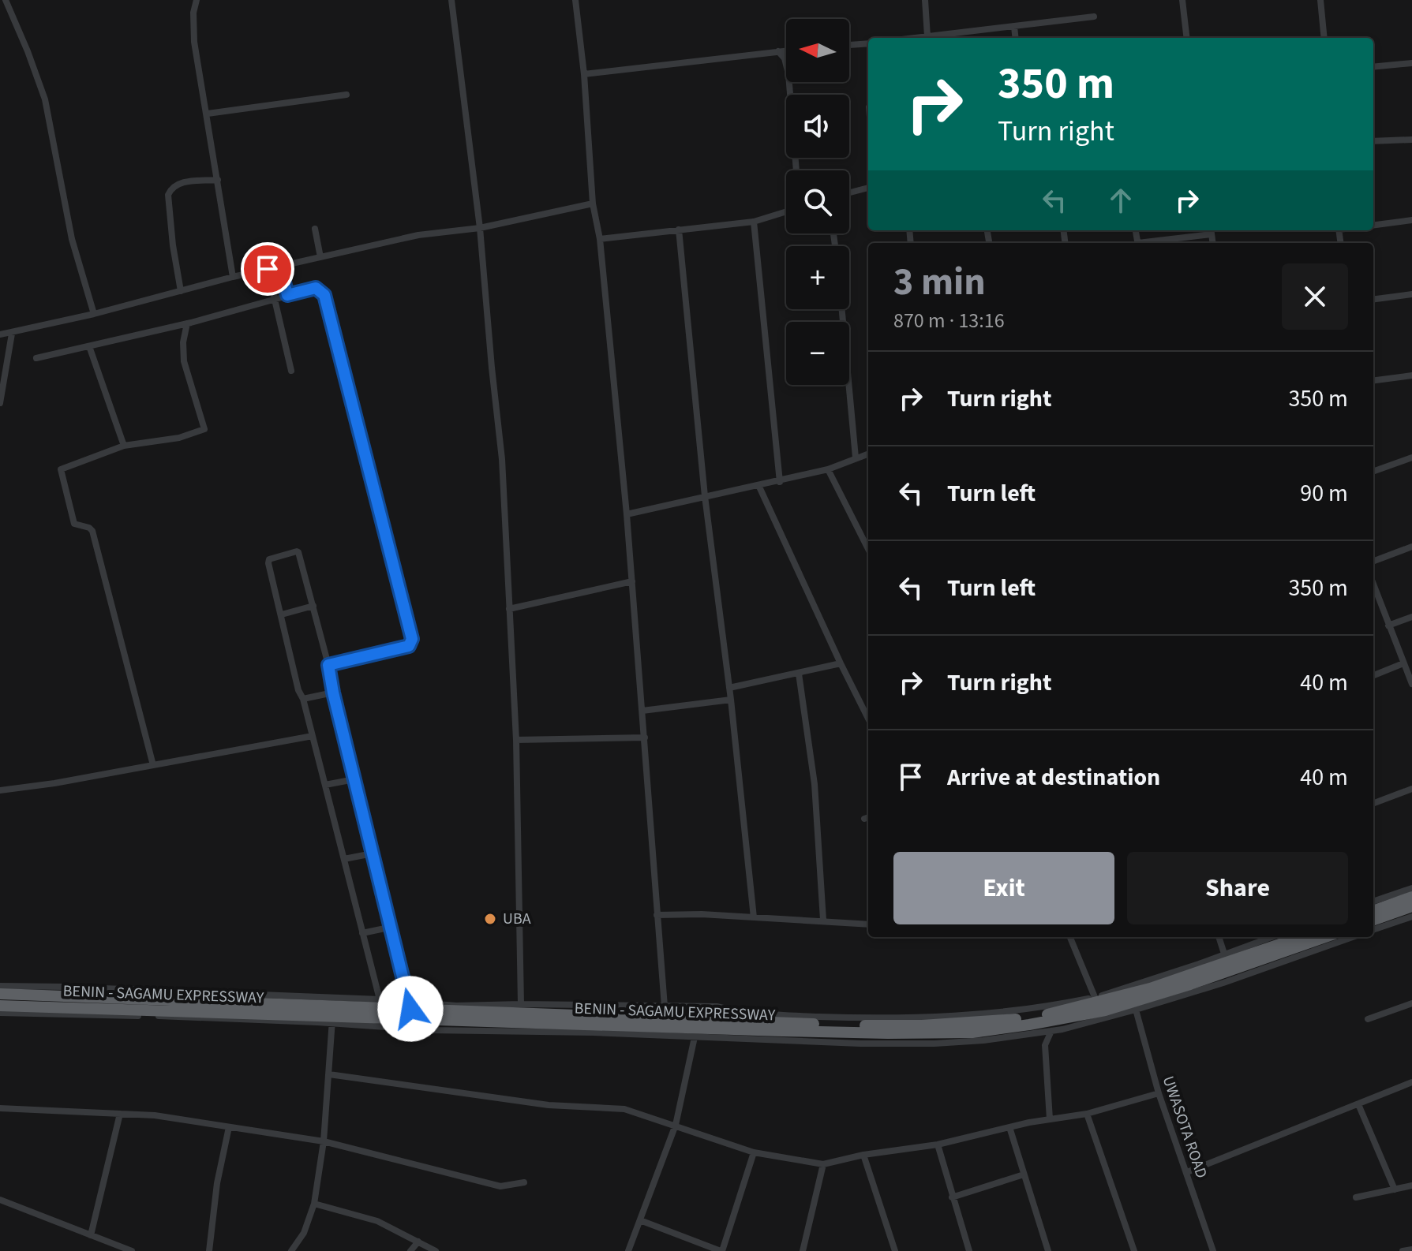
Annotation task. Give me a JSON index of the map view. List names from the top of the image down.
{
  "streets": {
    "highway": ["BENIN - SAGAMU EXPRESSWAY"],
    "street": ["UWASOTA ROAD"]
  },
  "places": ["UBA"],
  "north": "left",
  "page": {
    "map_buttons": ["+", "−"],
    "turn": ["350 m", "Turn right"],
    "heading": ["3 min", "870 m · 13:16"],
    "list": [
      {
        "name": "Turn right",
        "value": "350 m"
      },
      {
        "name": "Turn left",
        "value": "90 m"
      },
      {
        "name": "Turn left",
        "value": "350 m"
      },
      {
        "name": "Turn right",
        "value": "40 m"
      },
      {
        "name": "Arrive at destination",
        "value": "40 m"
      }
    ],
    "buttons": ["Exit", "Share"]
  }
}
